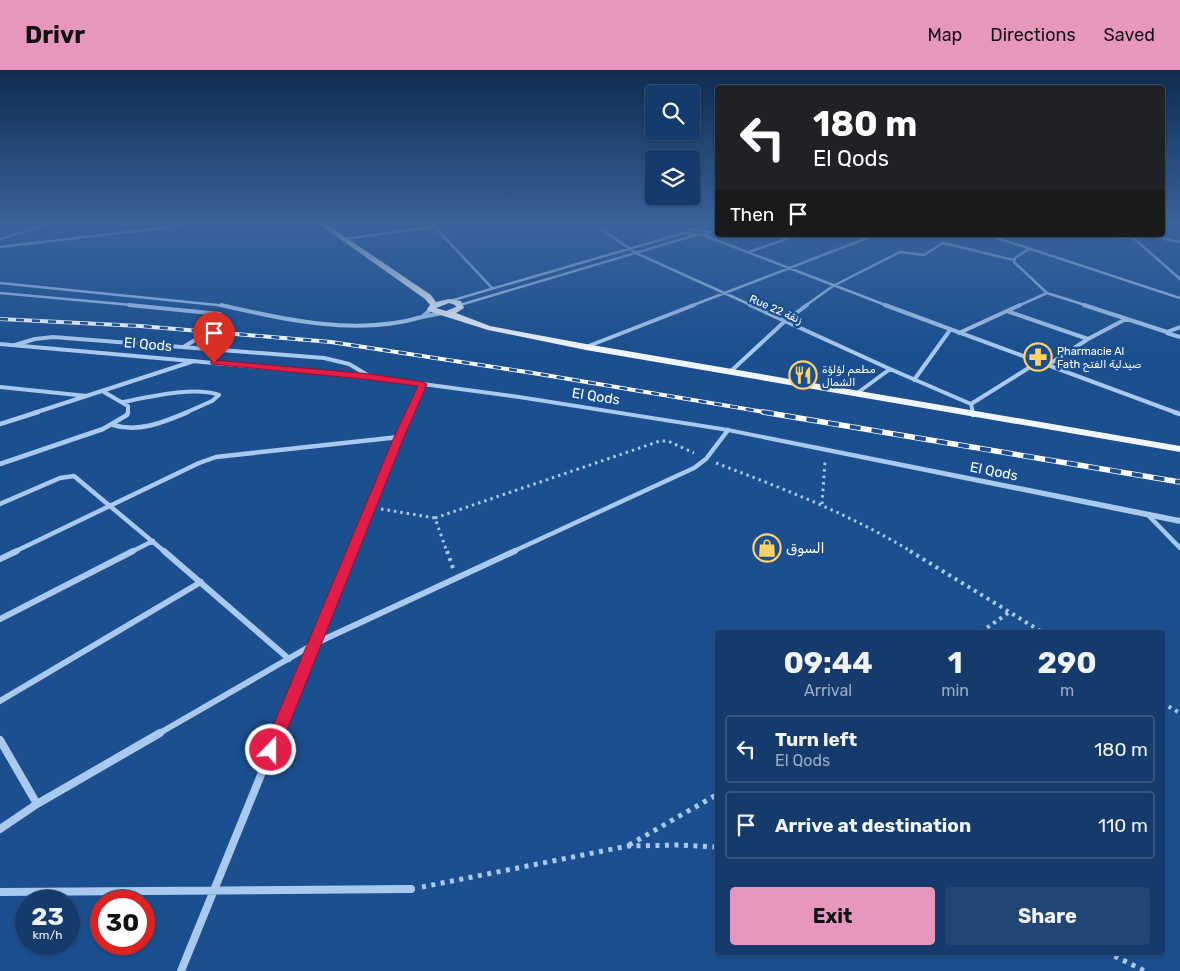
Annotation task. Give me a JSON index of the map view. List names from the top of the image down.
{
  "streets": {
    "street": ["Rue 22 زنقة", "El Qods"]
  },
  "places": {
    "pharmacy": ["Pharmacie Al Fath صيدلية الفتح"],
    "restaurant": ["مطعم لؤلؤة الشمال"],
    "shop": ["السوق"]
  },
  "page": {
    "header": "Drivr",
    "nav": ["Map", "Directions", "Saved"],
    "turn": ["180 m", "El Qods"],
    "then": "Then",
    "eta": [
      "09:44",
      "Arrival",
      "1",
      "min",
      "290",
      "m"
    ],
    "list": [
      {
        "name": "Turn left",
        "note": "El Qods",
        "value": "180 m"
      },
      {
        "name": "Arrive at destination",
        "value": "110 m"
      }
    ],
    "buttons": ["Exit", "Share"],
    "speed": "23 km/h",
    "limit": "30"
  }
}
